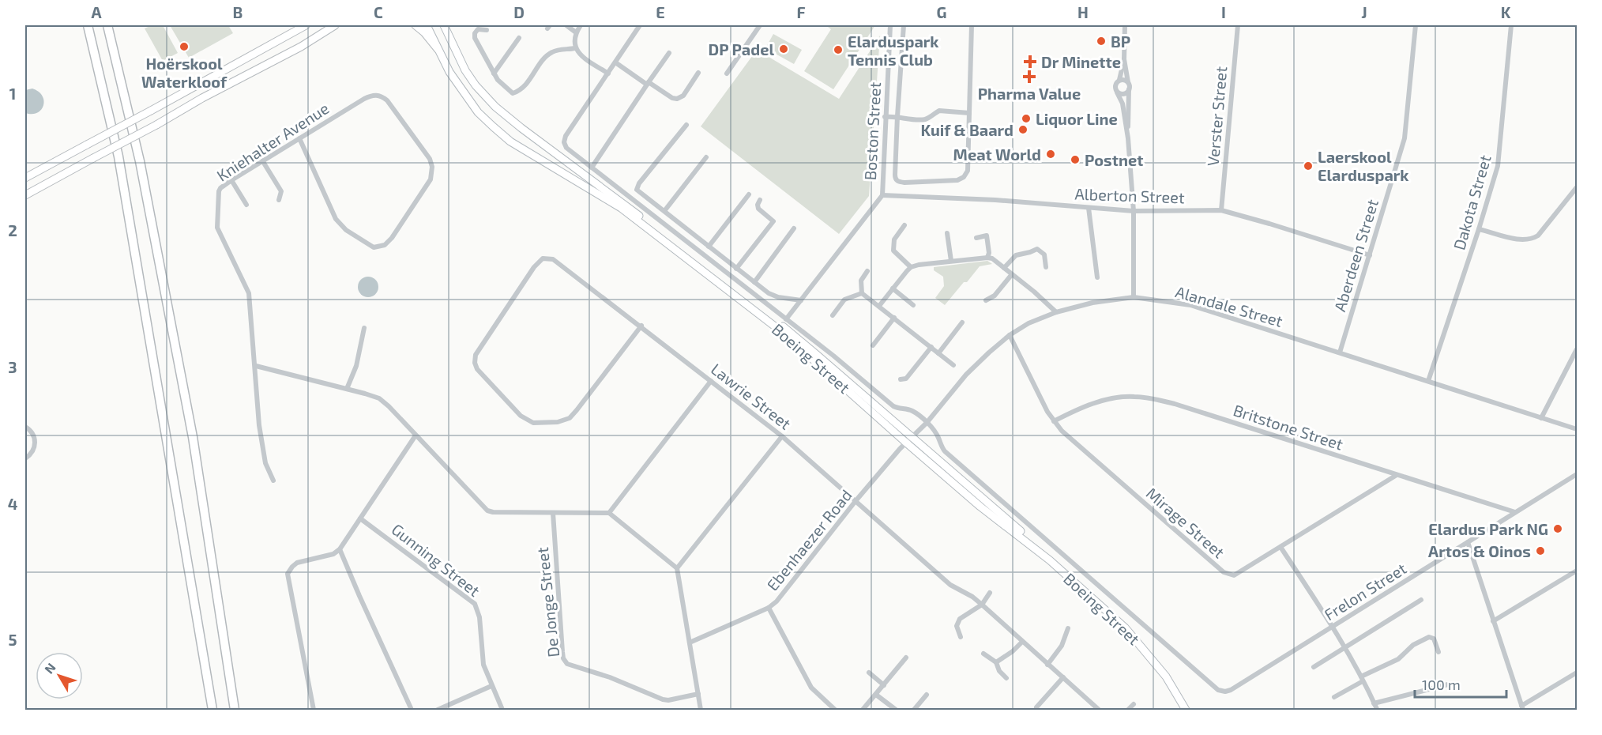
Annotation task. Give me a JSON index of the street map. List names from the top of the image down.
{
  "streets": {
    "main road": ["Boeing Street"],
    "street": [
      "Verster Street",
      "Boston Street",
      "Kniehalter Avenue",
      "Alberton Street",
      "Dakota Street",
      "Aberdeen Street",
      "Alandale Street",
      "Lawrie Street",
      "Britstone Street",
      "Mirage Street",
      "Ebenhaezer Road",
      "Gunning Street",
      "Frelon Street",
      "De Jonge Street"
    ]
  },
  "crossings": [
    ["Verster Street", "Alberton Street"],
    ["Boston Street", "Alberton Street"],
    ["Boston Street", "Boeing Street"],
    ["Alberton Street", "Aberdeen Street"],
    ["Dakota Street", "Alandale Street"],
    ["Aberdeen Street", "Alandale Street"],
    ["Alandale Street", "Boeing Street"],
    ["Alandale Street", "Mirage Street"],
    ["Alandale Street", "Ebenhaezer Road"],
    ["Boeing Street", "Ebenhaezer Road"],
    ["Boeing Street", "Frelon Street"],
    ["Lawrie Street", "Ebenhaezer Road"],
    ["Britstone Street", "Mirage Street"],
    ["Britstone Street", "Frelon Street"]
  ],
  "places": {
    "other": [
      "BP",
      "Hoërskool Waterkloof",
      "DP Padel",
      "Elarduspark Tennis Club",
      "Liquor Line",
      "Kuif & Baard",
      "Meat World",
      "Postnet",
      "Laerskool Elarduspark",
      "Elardus Park NG",
      "Artos & Oinos"
    ],
    "health": ["Dr Minette", "Pharma Value"]
  },
  "scale_bar": "100 m",
  "north": "top left",
  "grid": {
    "columns": [
      "A",
      "B",
      "C",
      "D",
      "E",
      "F",
      "G",
      "H",
      "I",
      "J",
      "K"
    ],
    "rows": [
      "1",
      "2",
      "3",
      "4",
      "5"
    ]
  }
}
